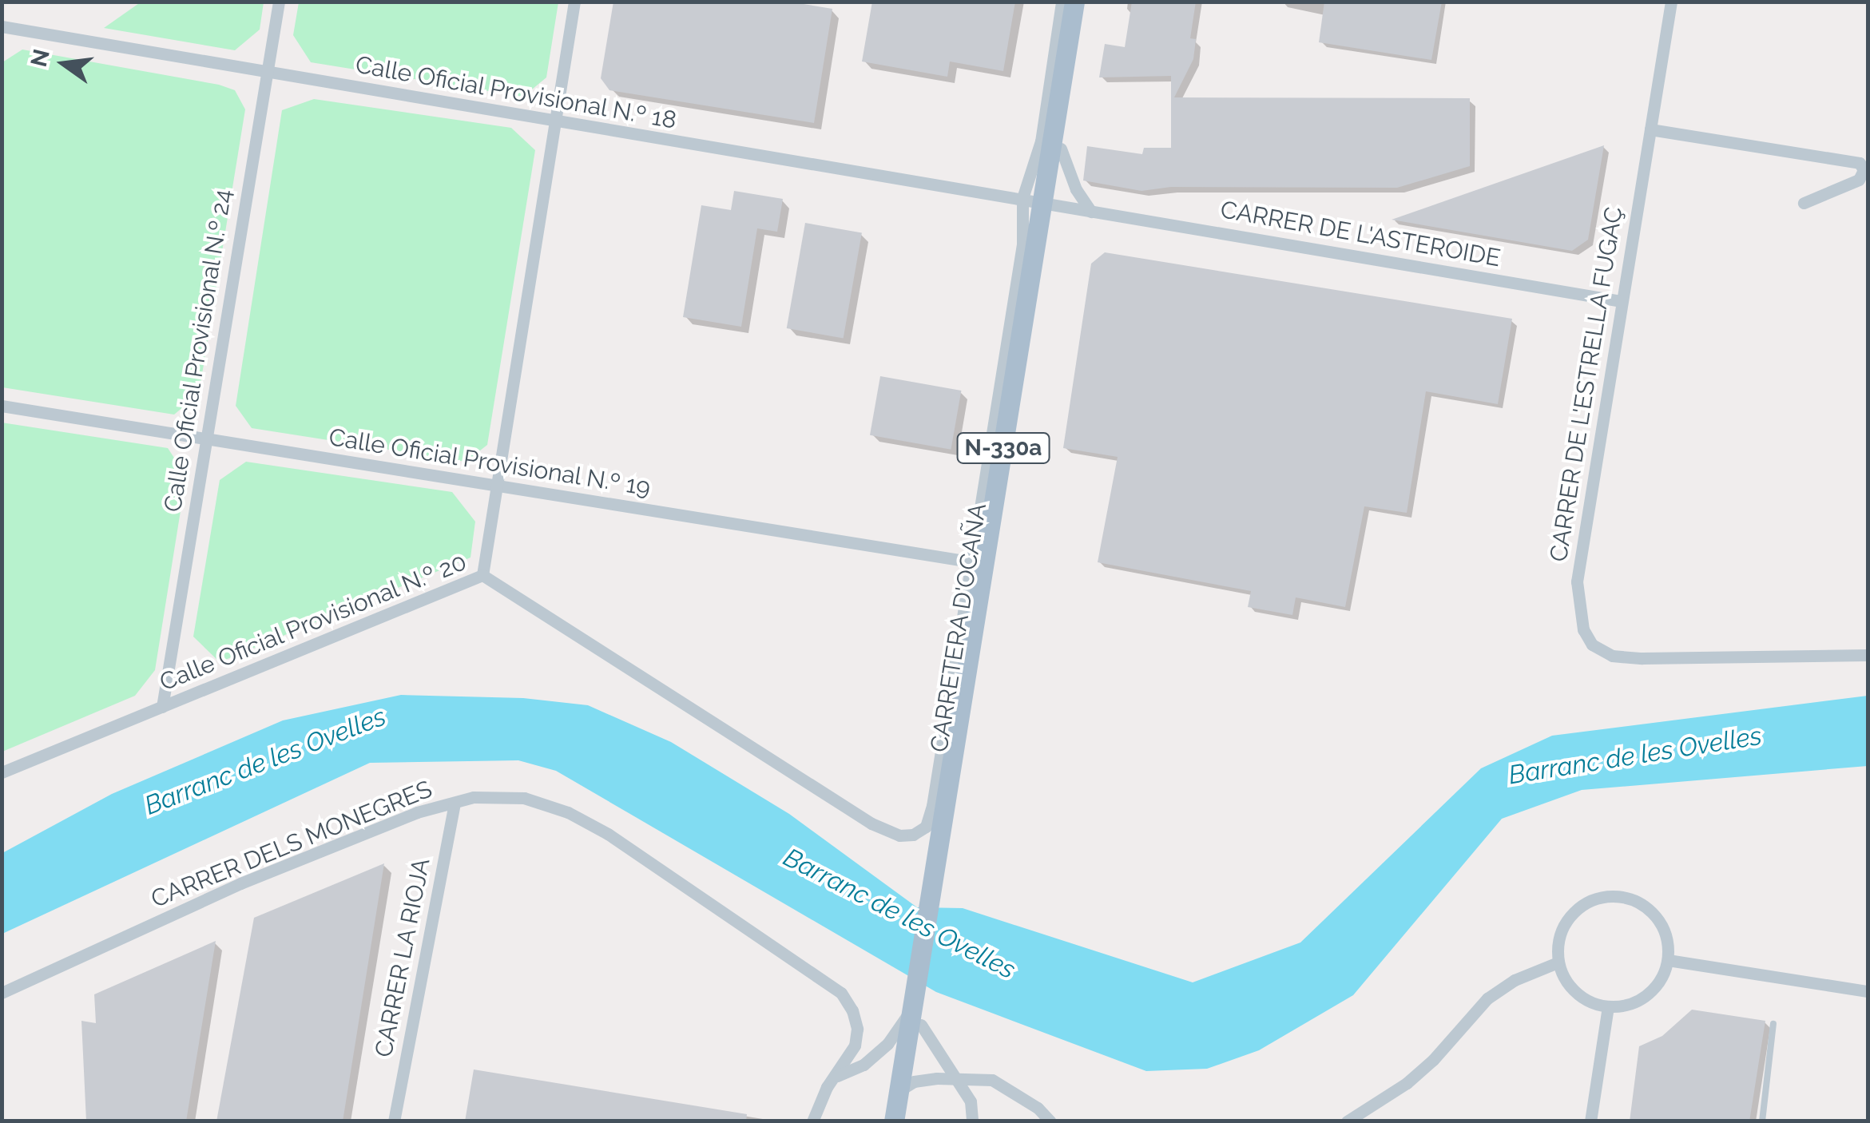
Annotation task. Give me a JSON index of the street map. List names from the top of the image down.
{
  "streets": {
    "main road": ["N-330a", "CARRETERA D'OCAÑA"],
    "street": [
      "Calle Oficial Provisional N.º 18",
      "CARRER DE L'ASTEROIDE",
      "Calle Oficial Provisional N.º 24",
      "CARRER DE L'ESTRELLA FUGAÇ",
      "Calle Oficial Provisional N.º 19",
      "Calle Oficial Provisional N.º 20",
      "CARRER DELS MONEGRES",
      "CARRER LA RIOJA"
    ]
  },
  "crossings": [
    ["Calle Oficial Provisional N.º 18", "CARRER DE L'ASTEROIDE"],
    ["Calle Oficial Provisional N.º 18", "Calle Oficial Provisional N.º 24"],
    ["Calle Oficial Provisional N.º 18", "CARRETERA D'OCAÑA"],
    ["CARRER DE L'ASTEROIDE", "CARRER DE L'ESTRELLA FUGAÇ"],
    ["CARRER DE L'ASTEROIDE", "CARRETERA D'OCAÑA"],
    ["Calle Oficial Provisional N.º 24", "Calle Oficial Provisional N.º 19"],
    ["Calle Oficial Provisional N.º 24", "Calle Oficial Provisional N.º 20"],
    ["Calle Oficial Provisional N.º 19", "CARRETERA D'OCAÑA"],
    ["Calle Oficial Provisional N.º 20", "CARRETERA D'OCAÑA"],
    ["CARRETERA D'OCAÑA", "CARRER DELS MONEGRES"],
    ["CARRER DELS MONEGRES", "CARRER LA RIOJA"]
  ],
  "water": ["Barranc de les Ovelles"],
  "north": "left"
}
